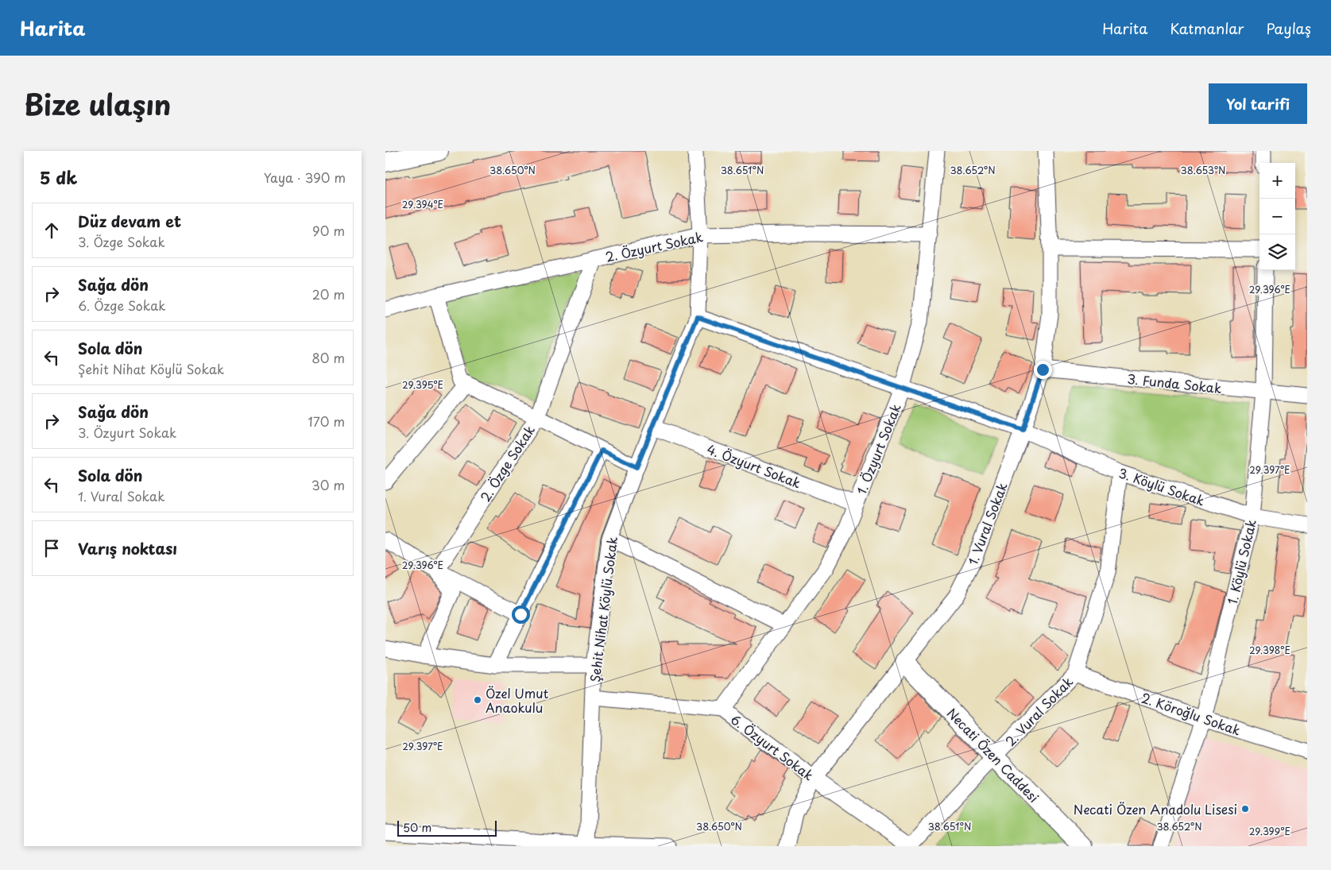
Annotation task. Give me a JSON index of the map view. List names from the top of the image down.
{
  "streets": {
    "street": [
      "2. Özyurt Sokak",
      "3. Funda Sokak",
      "1. Özyurt Sokak",
      "2. Özge Sokak",
      "4. Özyurt Sokak",
      "3. Köylü Sokak",
      "1. Vural Sokak",
      "1. Köylü Sokak",
      "Şehit Nihat Köylü Sokak",
      "2. Vural Sokak",
      "2. Köroğlu Sokak",
      "6. Özyurt Sokak",
      "Necati Özen Caddesi"
    ]
  },
  "crossings": [
    ["2. Özyurt Sokak", "1. Özyurt Sokak"],
    ["2. Özyurt Sokak", "2. Özge Sokak"],
    ["2. Özyurt Sokak", "Şehit Nihat Köylü Sokak"],
    ["3. Funda Sokak", "1. Vural Sokak"],
    ["3. Funda Sokak", "1. Köylü Sokak"],
    ["1. Özyurt Sokak", "4. Özyurt Sokak"],
    ["1. Özyurt Sokak", "3. Köylü Sokak"],
    ["1. Özyurt Sokak", "6. Özyurt Sokak"],
    ["4. Özyurt Sokak", "Şehit Nihat Köylü Sokak"],
    ["3. Köylü Sokak", "1. Vural Sokak"],
    ["3. Köylü Sokak", "1. Köylü Sokak"],
    ["3. Köylü Sokak", "Şehit Nihat Köylü Sokak"],
    ["3. Köylü Sokak", "2. Vural Sokak"],
    ["1. Vural Sokak", "6. Özyurt Sokak"],
    ["1. Vural Sokak", "Necati Özen Caddesi"],
    ["1. Köylü Sokak", "2. Köroğlu Sokak"],
    ["Şehit Nihat Köylü Sokak", "6. Özyurt Sokak"],
    ["2. Vural Sokak", "2. Köroğlu Sokak"],
    ["2. Vural Sokak", "6. Özyurt Sokak"],
    ["2. Vural Sokak", "Necati Özen Caddesi"]
  ],
  "places": ["Özel Umut Anaokulu", "Necati Özen Anadolu Lisesi"],
  "scale_bar": "50 m",
  "page": {
    "header": "Harita",
    "nav": ["Harita", "Katmanlar", "Paylaş"],
    "title": "Bize ulaşın",
    "buttons": "Yol tarifi",
    "heading": ["5 dk", "Yaya · 390 m"],
    "map_buttons": ["+", "−"],
    "list": [
      ["Düz devam et", "3. Özge Sokak", "90 m"],
      ["Sağa dön", "6. Özge Sokak", "20 m"],
      ["Sola dön", "Şehit Nihat Köylü Sokak", "80 m"],
      ["Sağa dön", "3. Özyurt Sokak", "170 m"],
      ["Sola dön", "1. Vural Sokak", "30 m"],
      "Varış noktası"
    ],
    "scale": "50 m"
  },
  "coordinates": [
    "38.650°N",
    "38.651°N",
    "38.652°N",
    "38.653°N",
    "29.394°E",
    "29.396°E",
    "29.395°E",
    "29.397°E",
    "29.398°E",
    "29.399°E"
  ]
}
